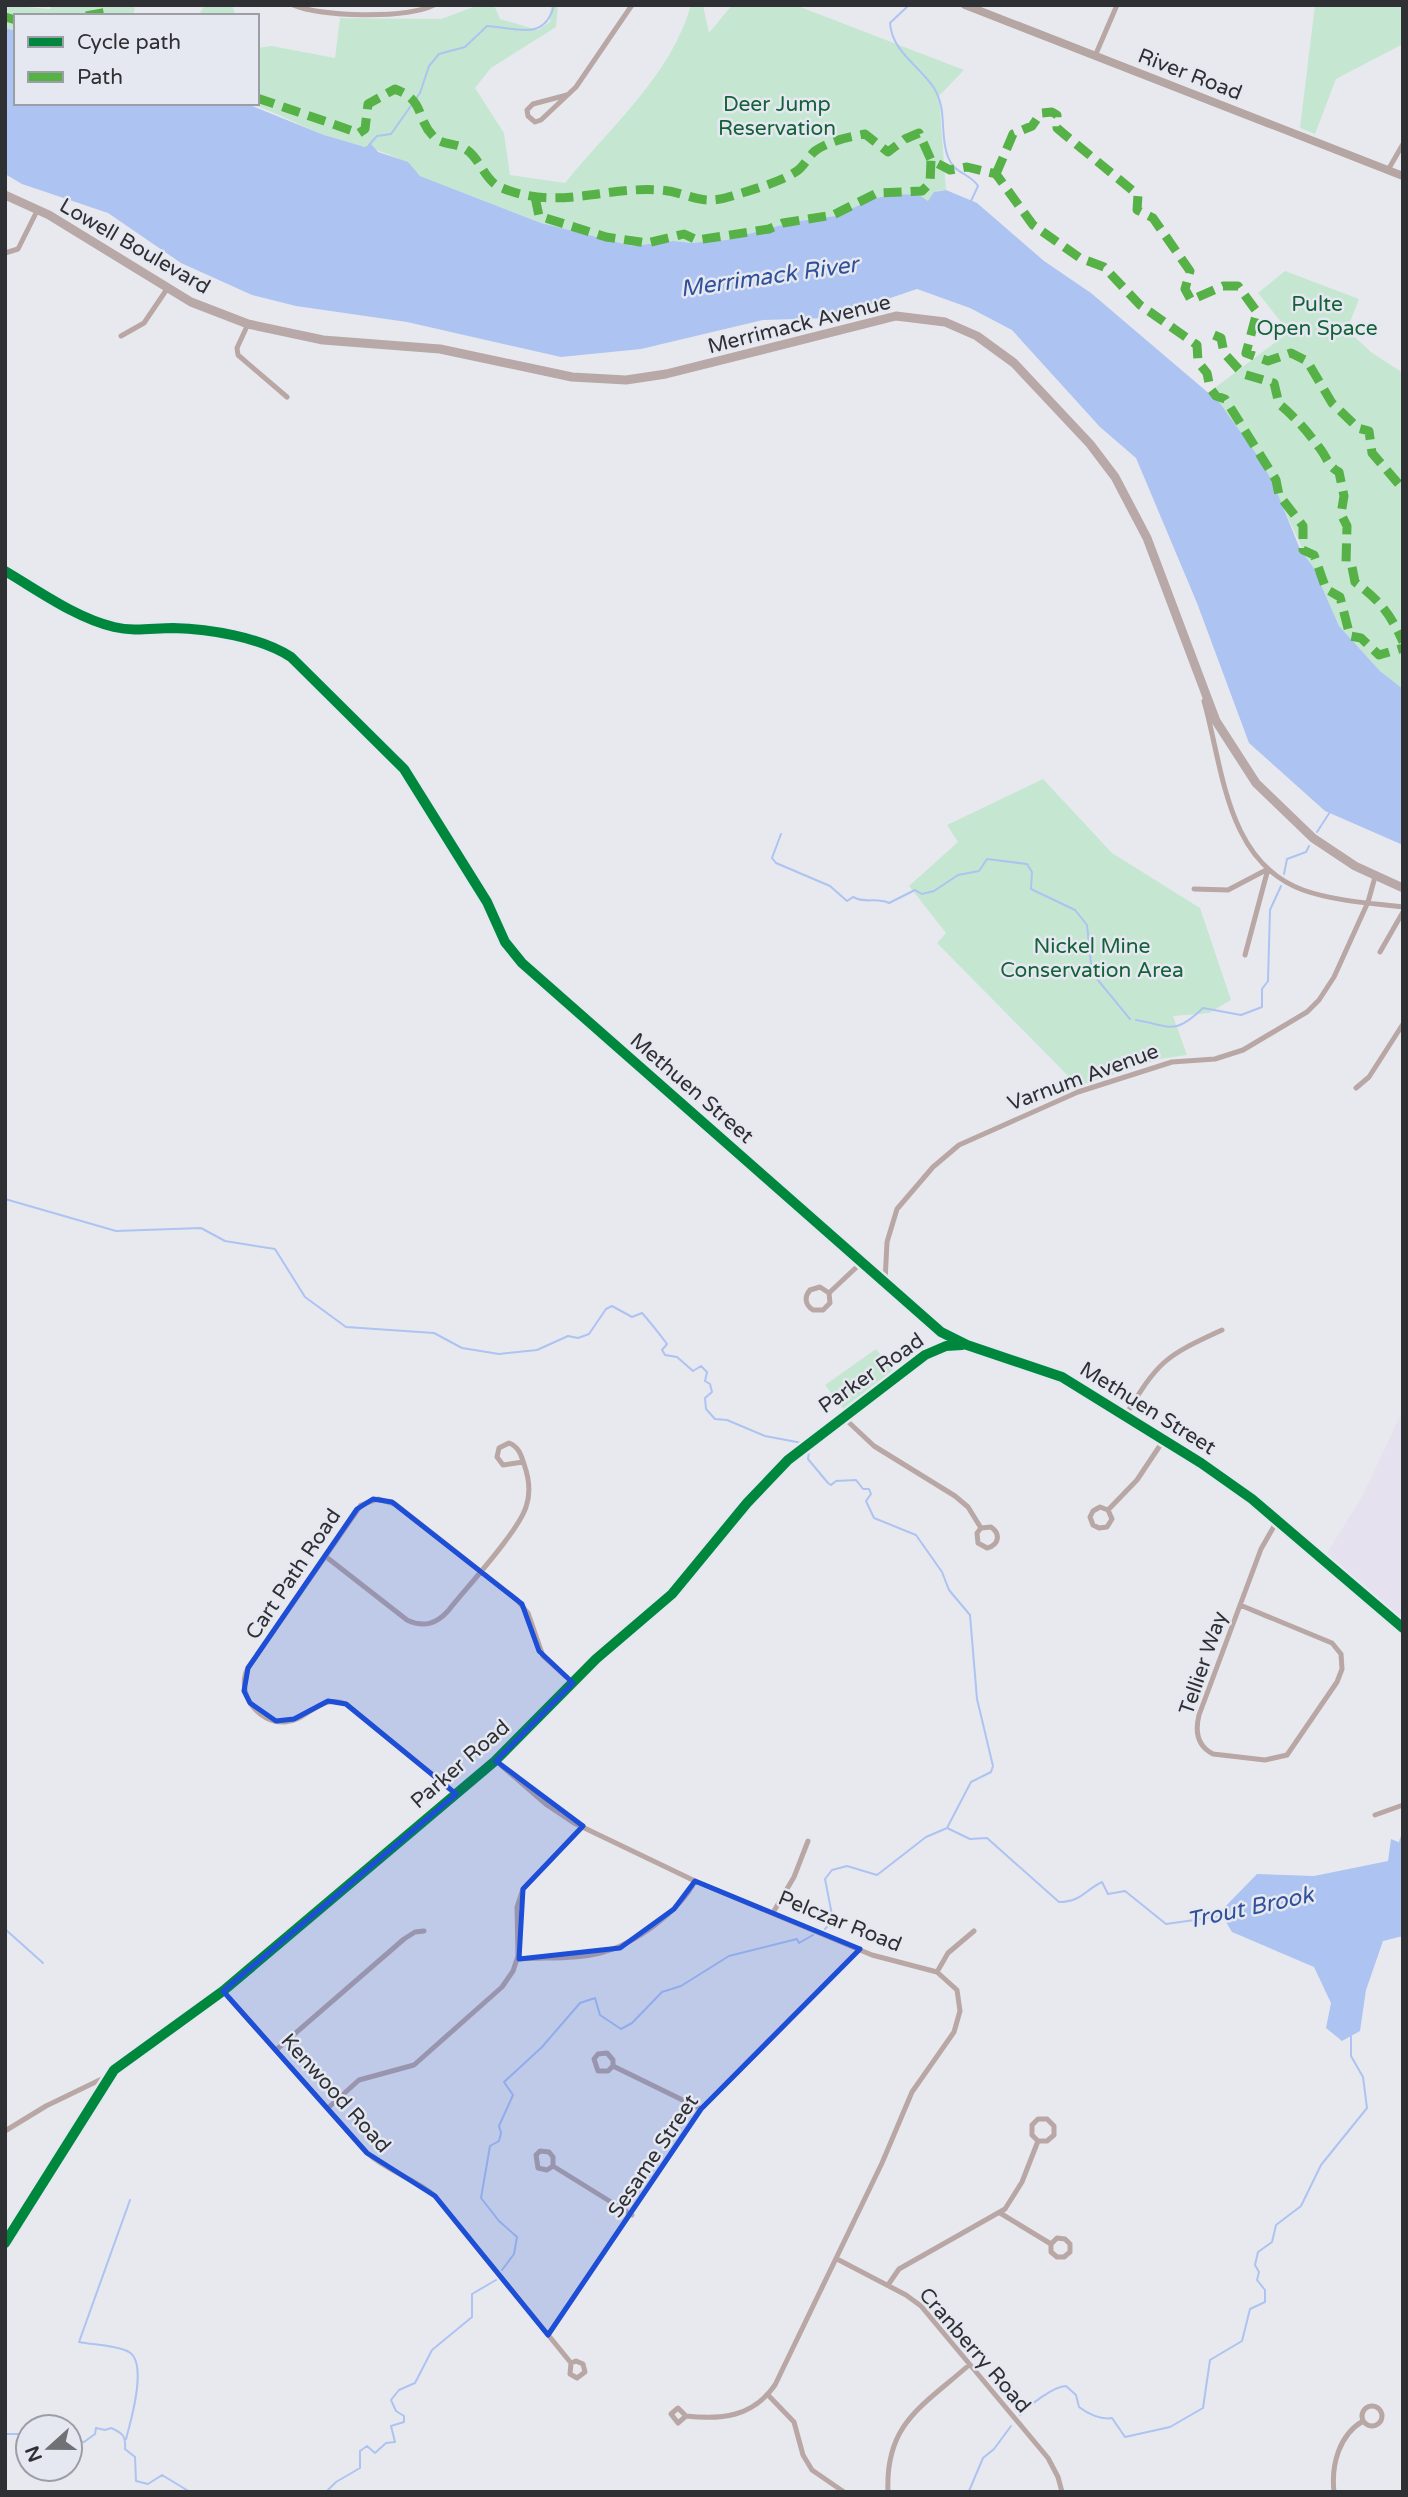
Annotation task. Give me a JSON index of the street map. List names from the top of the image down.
{
  "streets": {
    "main road": ["River Road", "Lowell Boulevard", "Merrimack Avenue"],
    "street": [
      "Varnum Avenue",
      "Methuen Street",
      "Parker Road",
      "Cart Path Road",
      "Tellier Way",
      "Pelczar Road",
      "Kenwood Road",
      "Sesame Street",
      "Cranberry Road"
    ]
  },
  "crossings": [
    ["Lowell Boulevard", "Merrimack Avenue"],
    ["Merrimack Avenue", "Varnum Avenue"],
    ["Varnum Avenue", "Methuen Street"],
    ["Methuen Street", "Parker Road"],
    ["Methuen Street", "Tellier Way"],
    ["Parker Road", "Cart Path Road"],
    ["Parker Road", "Pelczar Road"],
    ["Parker Road", "Kenwood Road"],
    ["Pelczar Road", "Sesame Street"],
    ["Kenwood Road", "Sesame Street"]
  ],
  "water": ["Merrimack River", "Trout Brook"],
  "parks": ["Deer Jump Reservation", "Pulte Open Space", "Nickel Mine Conservation Area"],
  "legend": ["Cycle path", "Path"],
  "north": "left"
}
